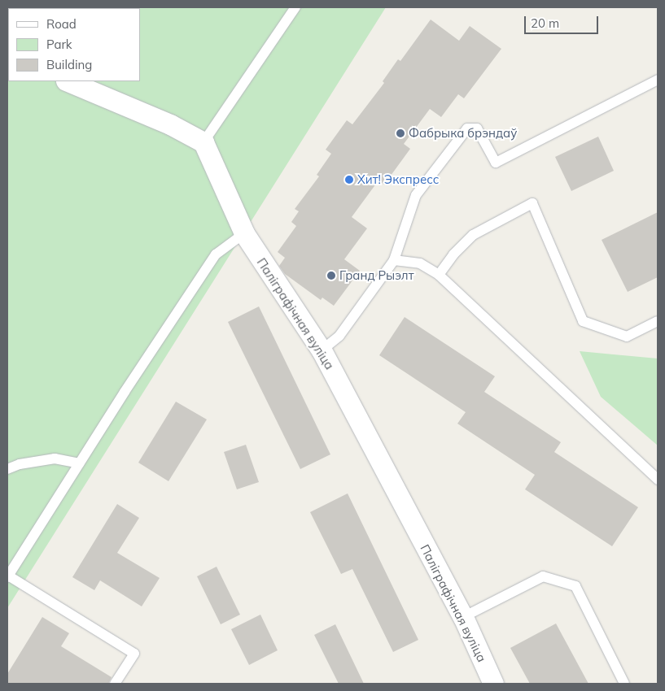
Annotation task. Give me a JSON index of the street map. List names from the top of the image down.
{
  "streets": {
    "street": ["Паліграфічная вуліца"]
  },
  "places": ["Фабрыка брэндаў", "Хит! Экспресс", "Гранд Рыэлт"],
  "legend": ["Road", "Park", "Building"],
  "scale_bar": "20 m"
}
